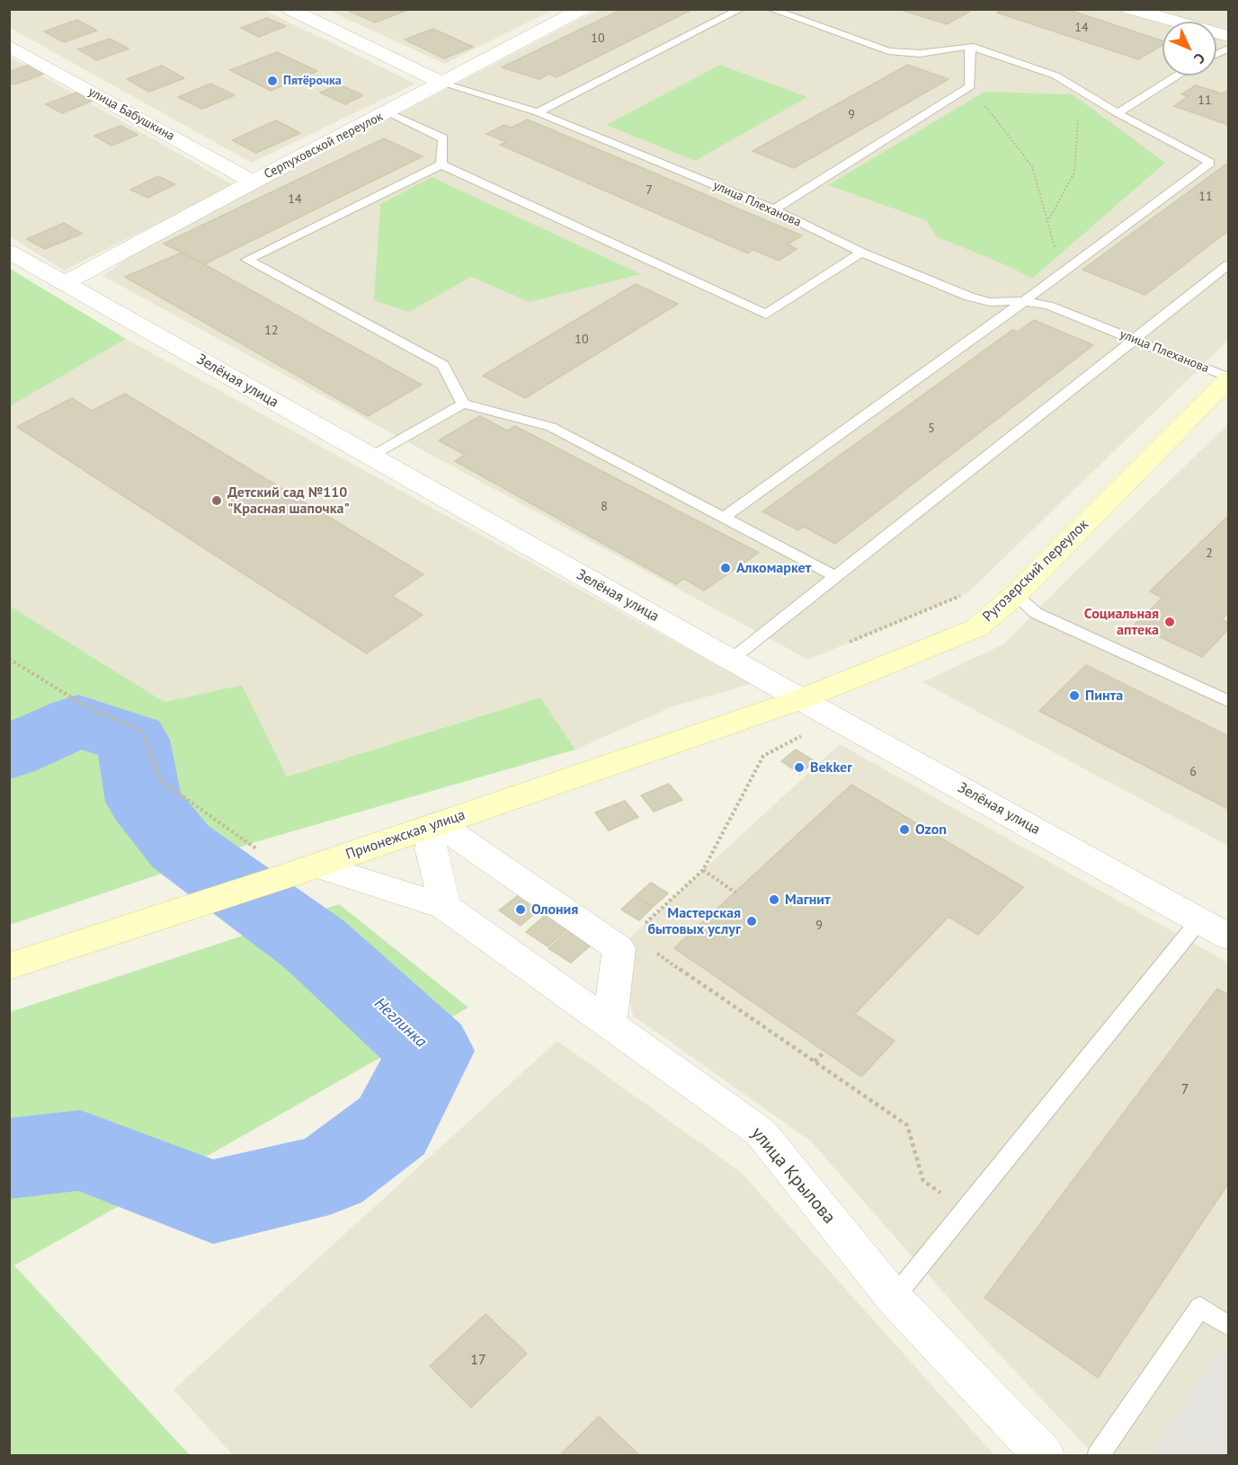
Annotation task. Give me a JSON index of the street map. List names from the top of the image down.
{
  "streets": {
    "main road": ["Ругозерский переулок", "Прионежская улица"],
    "street": [
      "улица Бабушкина",
      "Серпуховской переулок",
      "улица Плеханова",
      "Зелёная улица",
      "улица Крылова"
    ]
  },
  "crossings": [
    ["улица Бабушкина", "Серпуховской переулок"],
    ["Серпуховской переулок", "улица Плеханова"],
    ["Серпуховской переулок", "Зелёная улица"],
    ["улица Плеханова", "Ругозерский переулок"],
    ["Зелёная улица", "Ругозерский переулок"],
    ["Зелёная улица", "Прионежская улица"],
    ["Ругозерский переулок", "Прионежская улица"],
    ["Прионежская улица", "улица Крылова"]
  ],
  "water": ["Неглинка"],
  "places": [
    "Пятёрочка",
    "Детский сад №110 \"Красная шапочка\"",
    "Алкомаркет",
    "Социальная аптека",
    "Пинта",
    "Bekker",
    "Ozon",
    "Магнит",
    "Олония",
    "Мастерская бытовых услуг"
  ],
  "house_numbers": [
    "14",
    "10",
    "11",
    "9",
    "7",
    "11",
    "14",
    "12",
    "10",
    "5",
    "8",
    "2",
    "6",
    "9",
    "7",
    "17"
  ],
  "north": "bottom right"
}
